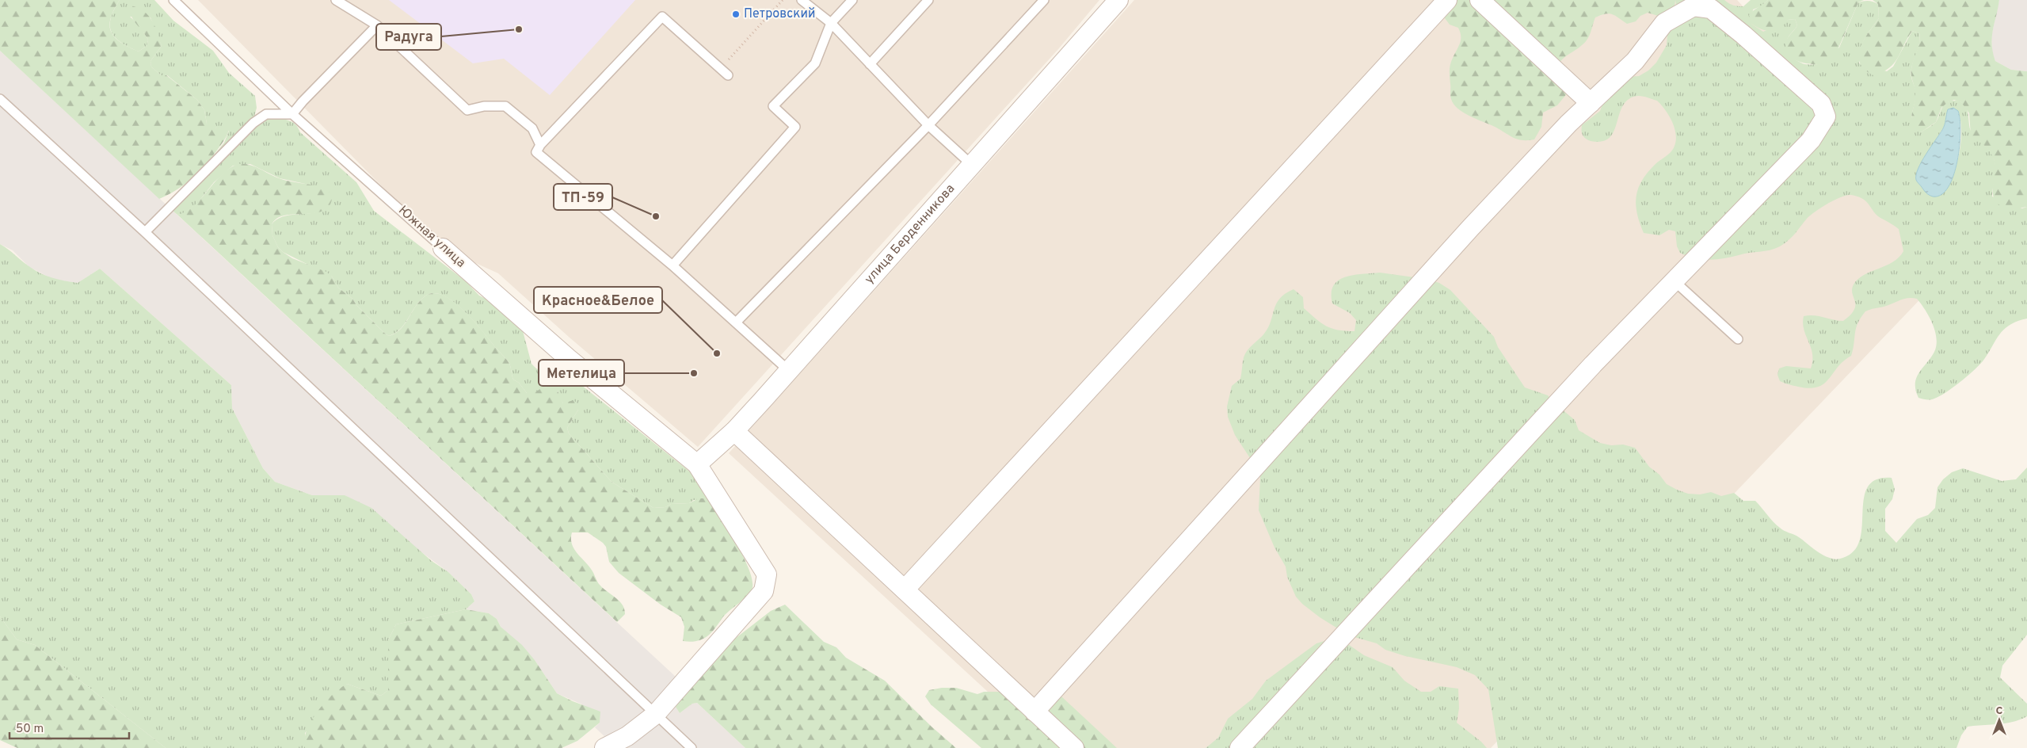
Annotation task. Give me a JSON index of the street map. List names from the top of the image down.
{
  "streets": {
    "street": ["улица Берденникова", "Южная улица"]
  },
  "crossings": [
    ["улица Берденникова", "Южная улица"]
  ],
  "places": [
    "Петровский",
    "Радуга",
    "ТП-59",
    "Красное&Белое",
    "Метелица"
  ],
  "scale_bar": "50 m",
  "north": "top"
}
